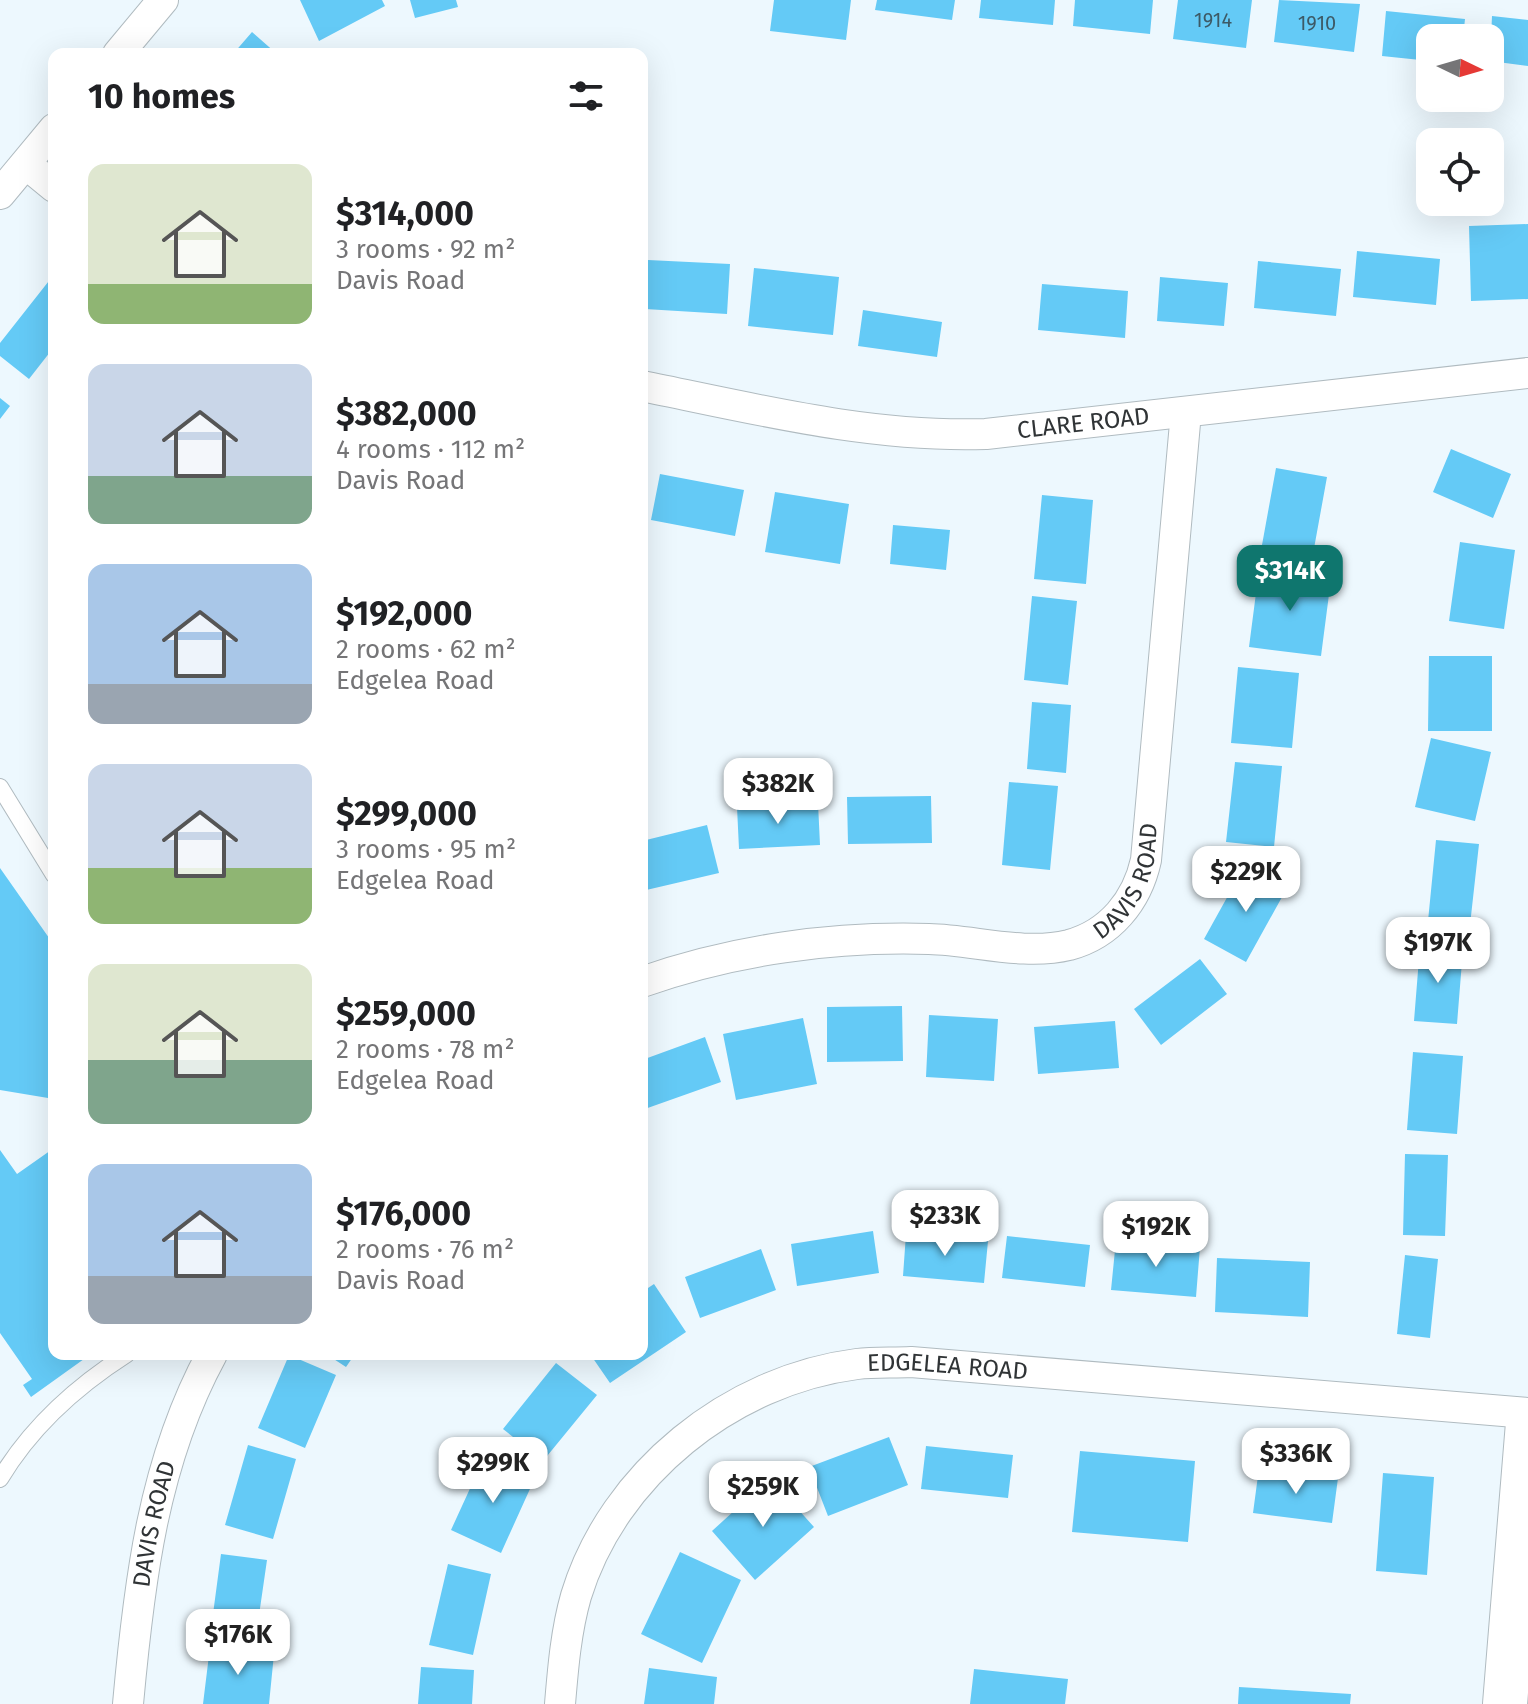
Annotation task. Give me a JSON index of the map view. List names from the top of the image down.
{
  "streets": {
    "street": ["CLARE ROAD", "DAVIS ROAD", "EDGELEA ROAD"]
  },
  "crossings": [
    ["CLARE ROAD", "DAVIS ROAD"]
  ],
  "house_numbers": ["1914", "1910"],
  "north": "right",
  "page": {
    "heading": "10 homes",
    "list": [
      {
        "name": "$314,000",
        "note": "3 rooms · 92 m² · Davis Road"
      },
      {
        "name": "$382,000",
        "note": "4 rooms · 112 m² · Davis Road"
      },
      {
        "name": "$192,000",
        "note": "2 rooms · 62 m² · Edgelea Road"
      },
      {
        "name": "$299,000",
        "note": "3 rooms · 95 m² · Edgelea Road"
      },
      {
        "name": "$259,000",
        "note": "2 rooms · 78 m² · Edgelea Road"
      },
      {
        "name": "$176,000",
        "note": "2 rooms · 76 m² · Davis Road"
      }
    ],
    "price": [
      "$314K",
      "$382K",
      "$229K",
      "$197K",
      "$233K",
      "$192K",
      "$336K",
      "$299K",
      "$259K",
      "$176K"
    ]
  }
}
